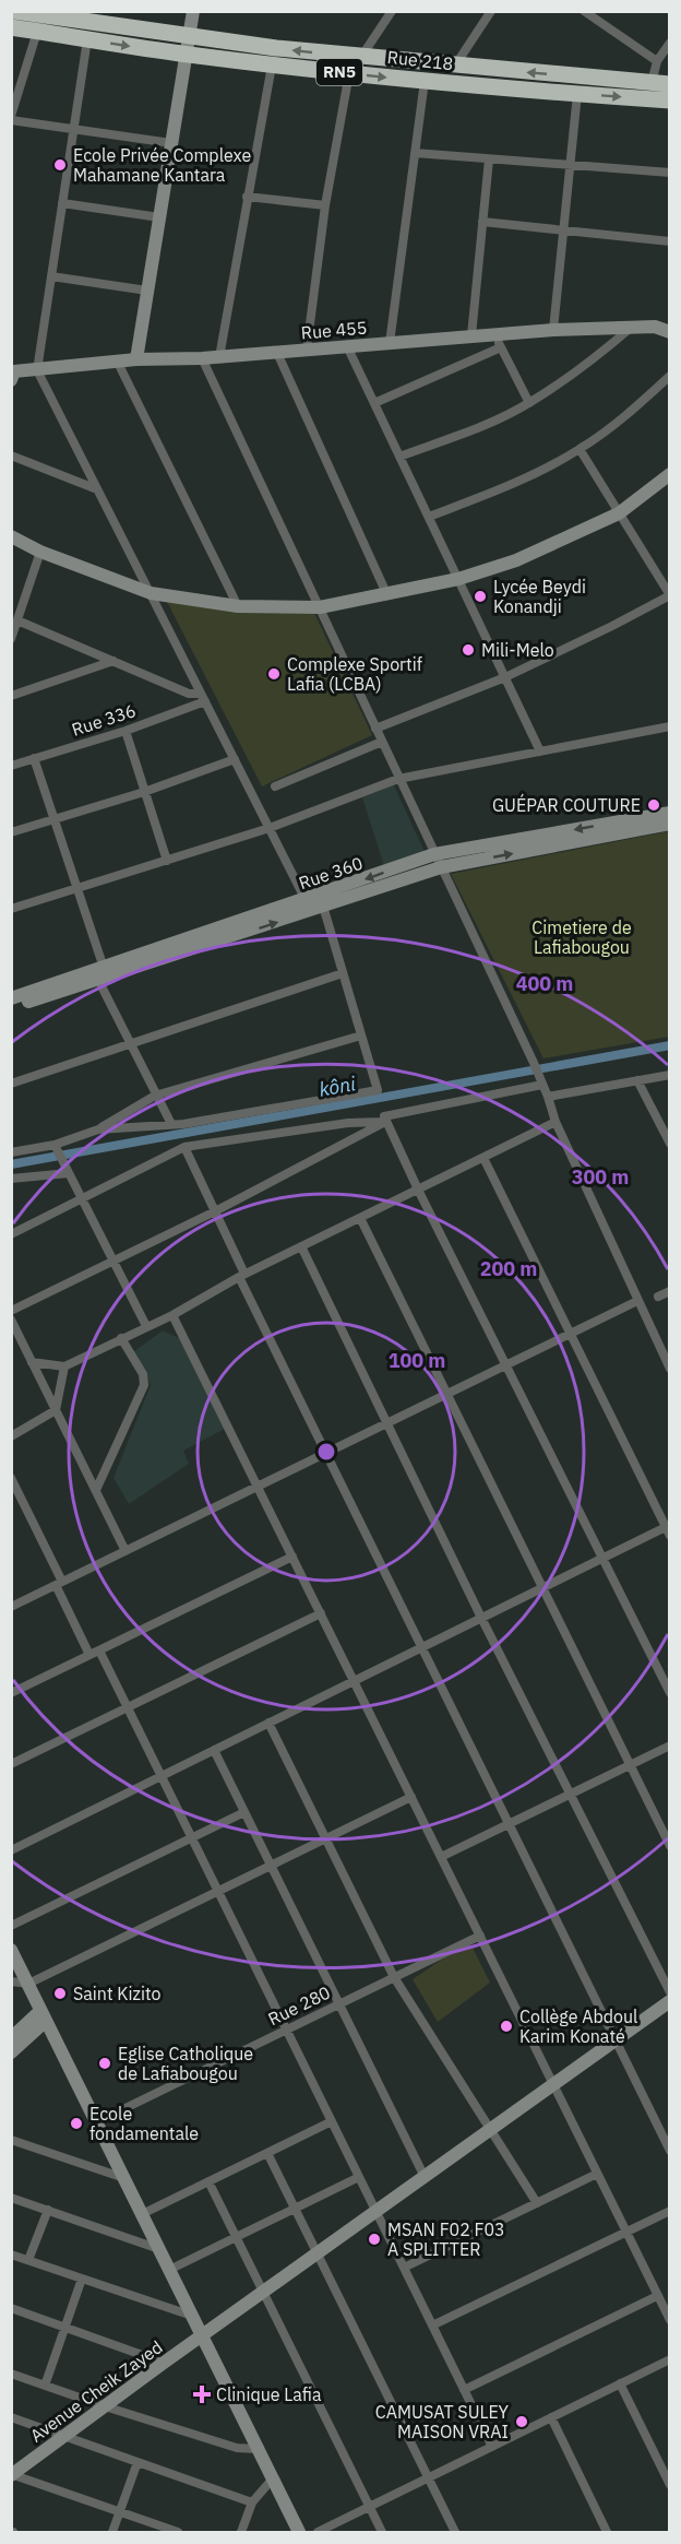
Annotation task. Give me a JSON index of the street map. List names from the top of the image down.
{
  "streets": {
    "highway": ["Rue 218", "RN5"],
    "street": [
      "Rue 455",
      "Rue 336",
      "Rue 360",
      "Rue 280",
      "Avenue Cheik Zayed"
    ]
  },
  "water": ["kôni"],
  "parks": ["Cimetiere de Lafiabougou"],
  "places": {
    "other": [
      "Ecole Privée Complexe Mahamane Kantara",
      "Lycée Beydi Konandji",
      "Mili-Melo",
      "Complexe Sportif Lafia (LCBA)",
      "GUÉPAR COUTURE",
      "Saint Kizito",
      "Collège Abdoul Karim Konaté",
      "Eglise Catholique de Lafiabougou",
      "Ecole fondamentale",
      "MSAN F02 F03 A SPLITTER",
      "CAMUSAT SULEY MAISON VRAI"
    ],
    "health": ["Clinique Lafia"]
  },
  "rings": [
    "400 m",
    "300 m",
    "200 m",
    "100 m"
  ]
}
